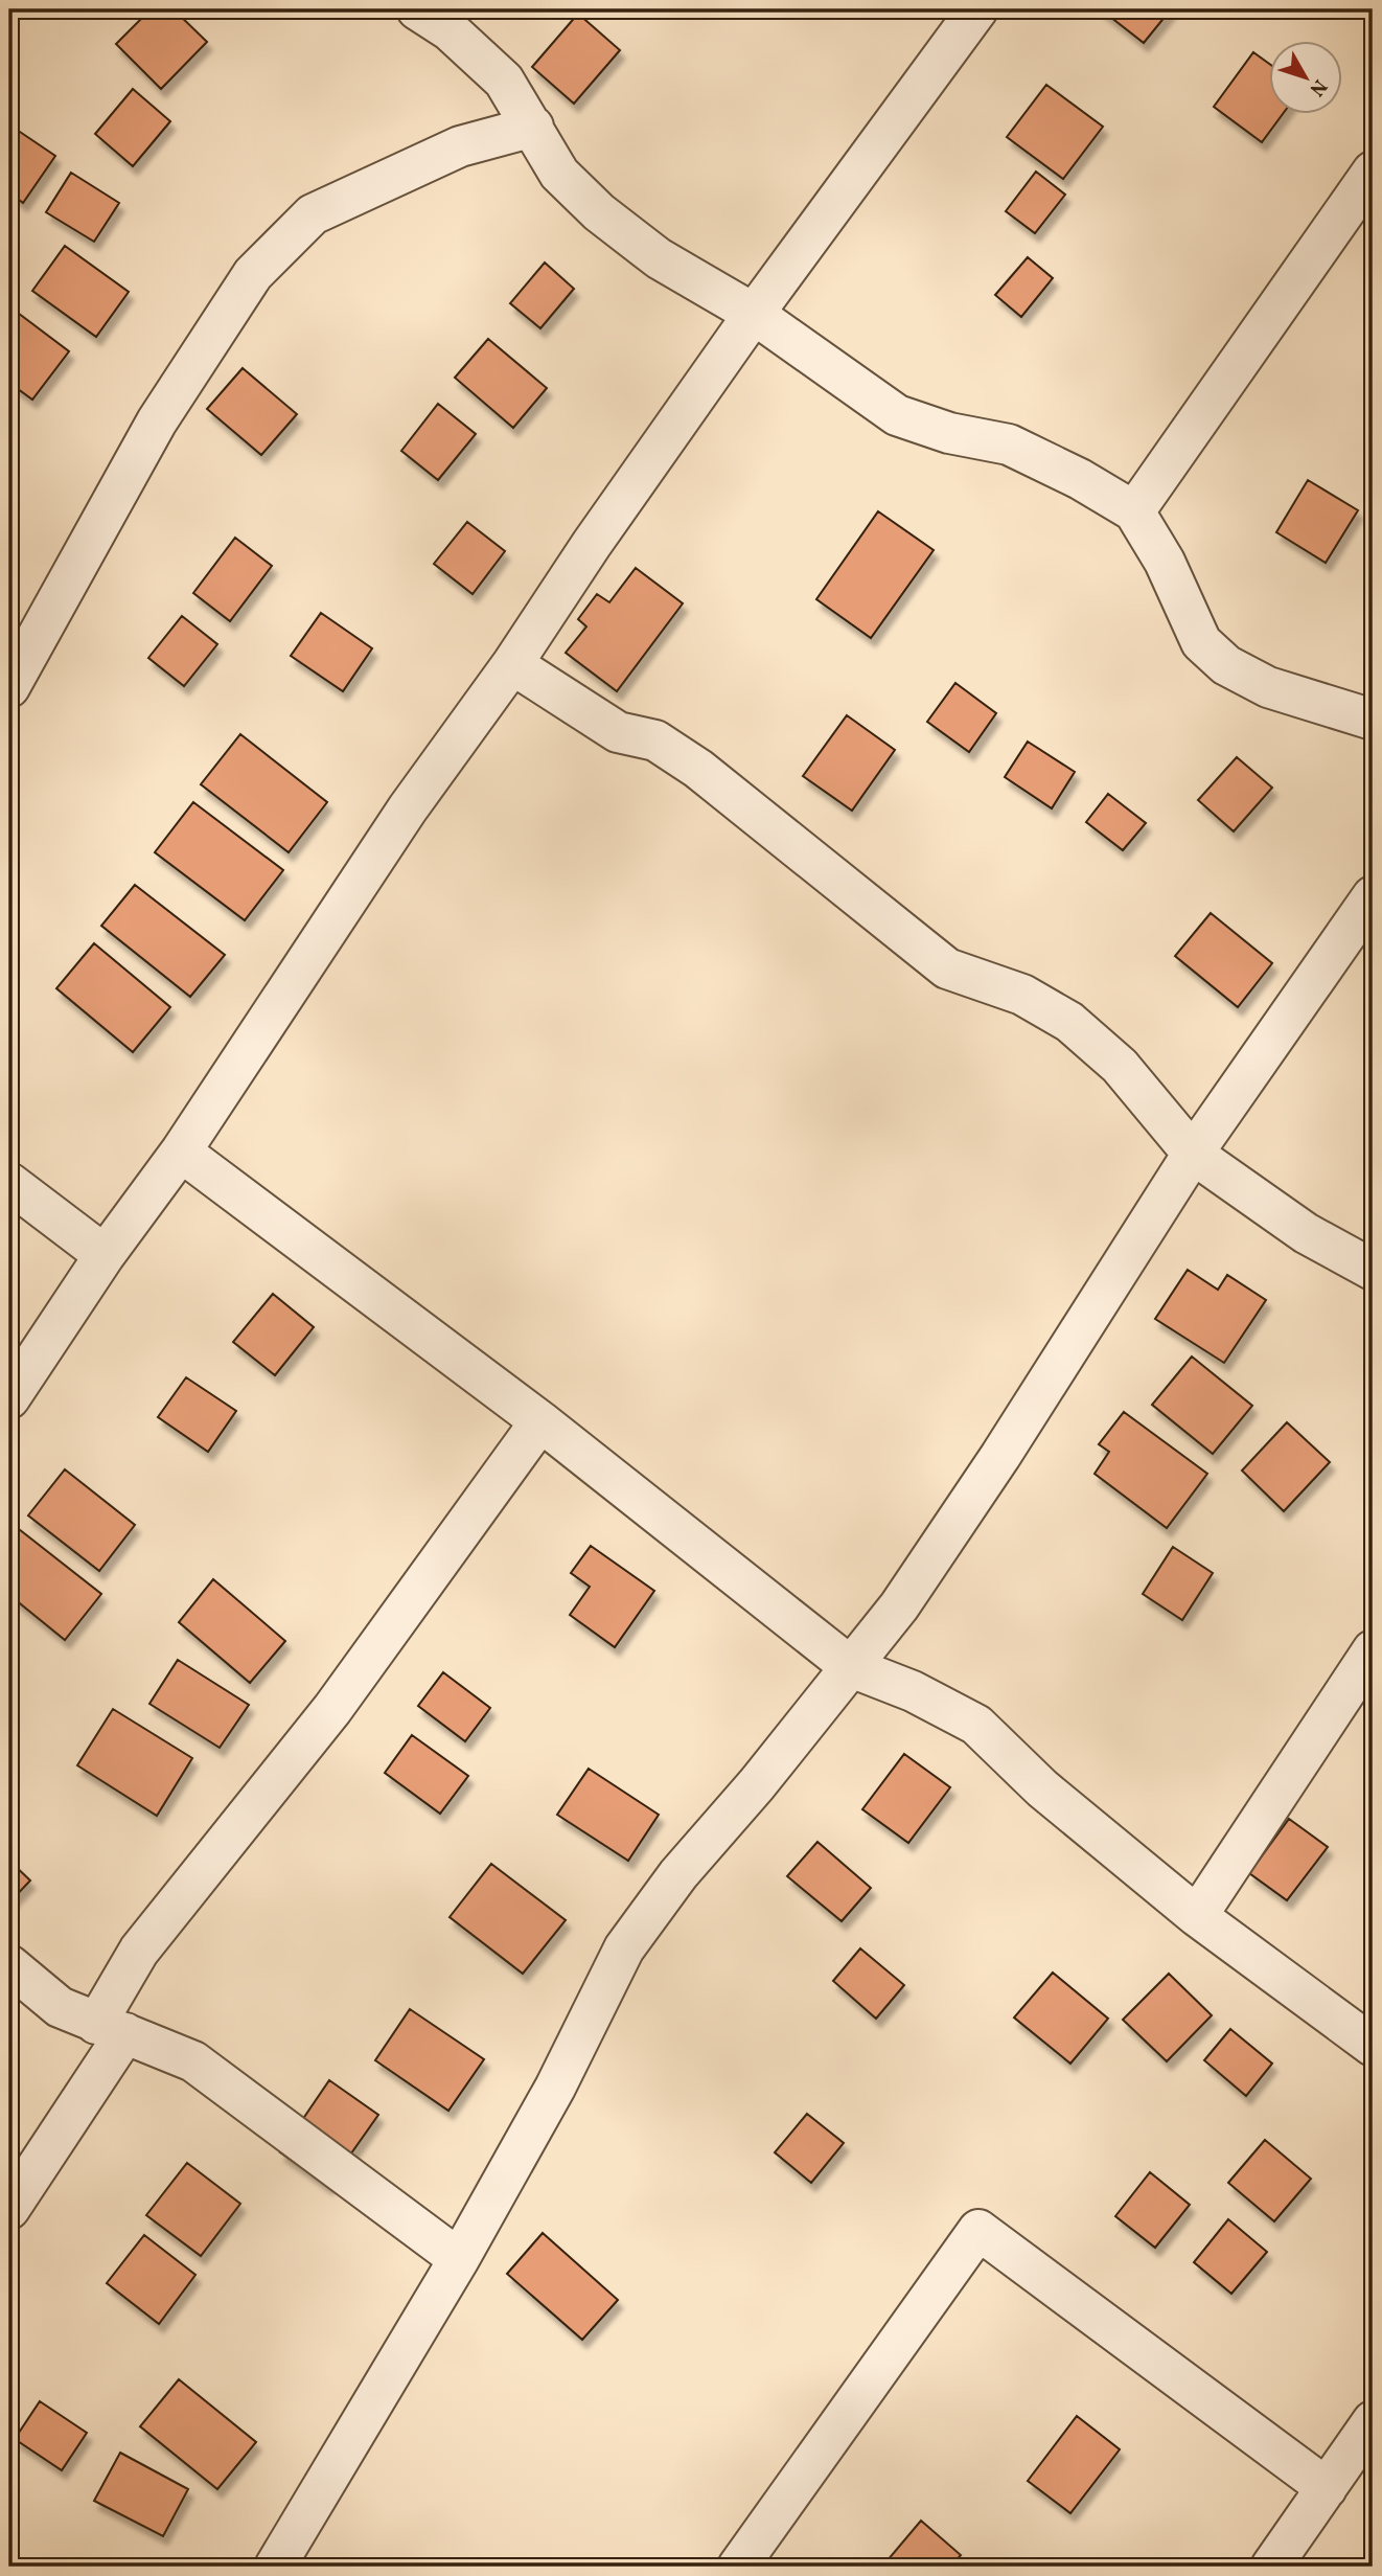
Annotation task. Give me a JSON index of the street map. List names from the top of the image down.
{
  "north": "bottom right"
}
